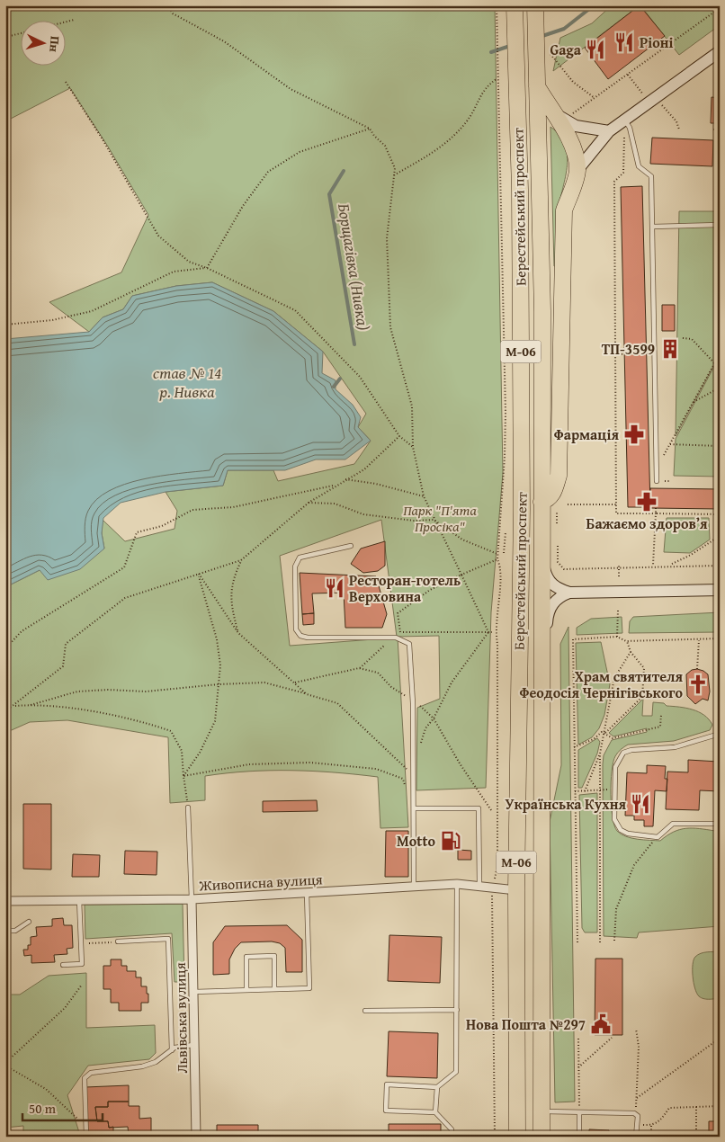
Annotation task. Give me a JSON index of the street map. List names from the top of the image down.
{
  "streets": {
    "highway": ["Берестейський проспект", "М-06"],
    "street": ["Живописна вулиця", "Львівська вулиця"]
  },
  "crossings": [
    ["Берестейський проспект", "Живописна вулиця"],
    ["Живописна вулиця", "Львівська вулиця"]
  ],
  "water": ["Борщагівка (Нивка)", "став № 14 р. Нивка"],
  "parks": ["Парк \"П'ята Просіка\""],
  "places": {
    "restaurant": [
      "Ріоні",
      "Gaga",
      "Ресторан-готель Верховина",
      "Українська Кухня"
    ],
    "building": ["ТП-3599"],
    "pharmacy": ["Фармація", "Бажаємо здоровʼя"],
    "church": ["Храм святителя Феодосія Чернігівського"],
    "fuel station": ["Motto"],
    "public building": ["Нова Пошта №297"]
  },
  "scale_bar": "50 m",
  "north": "right"
}
